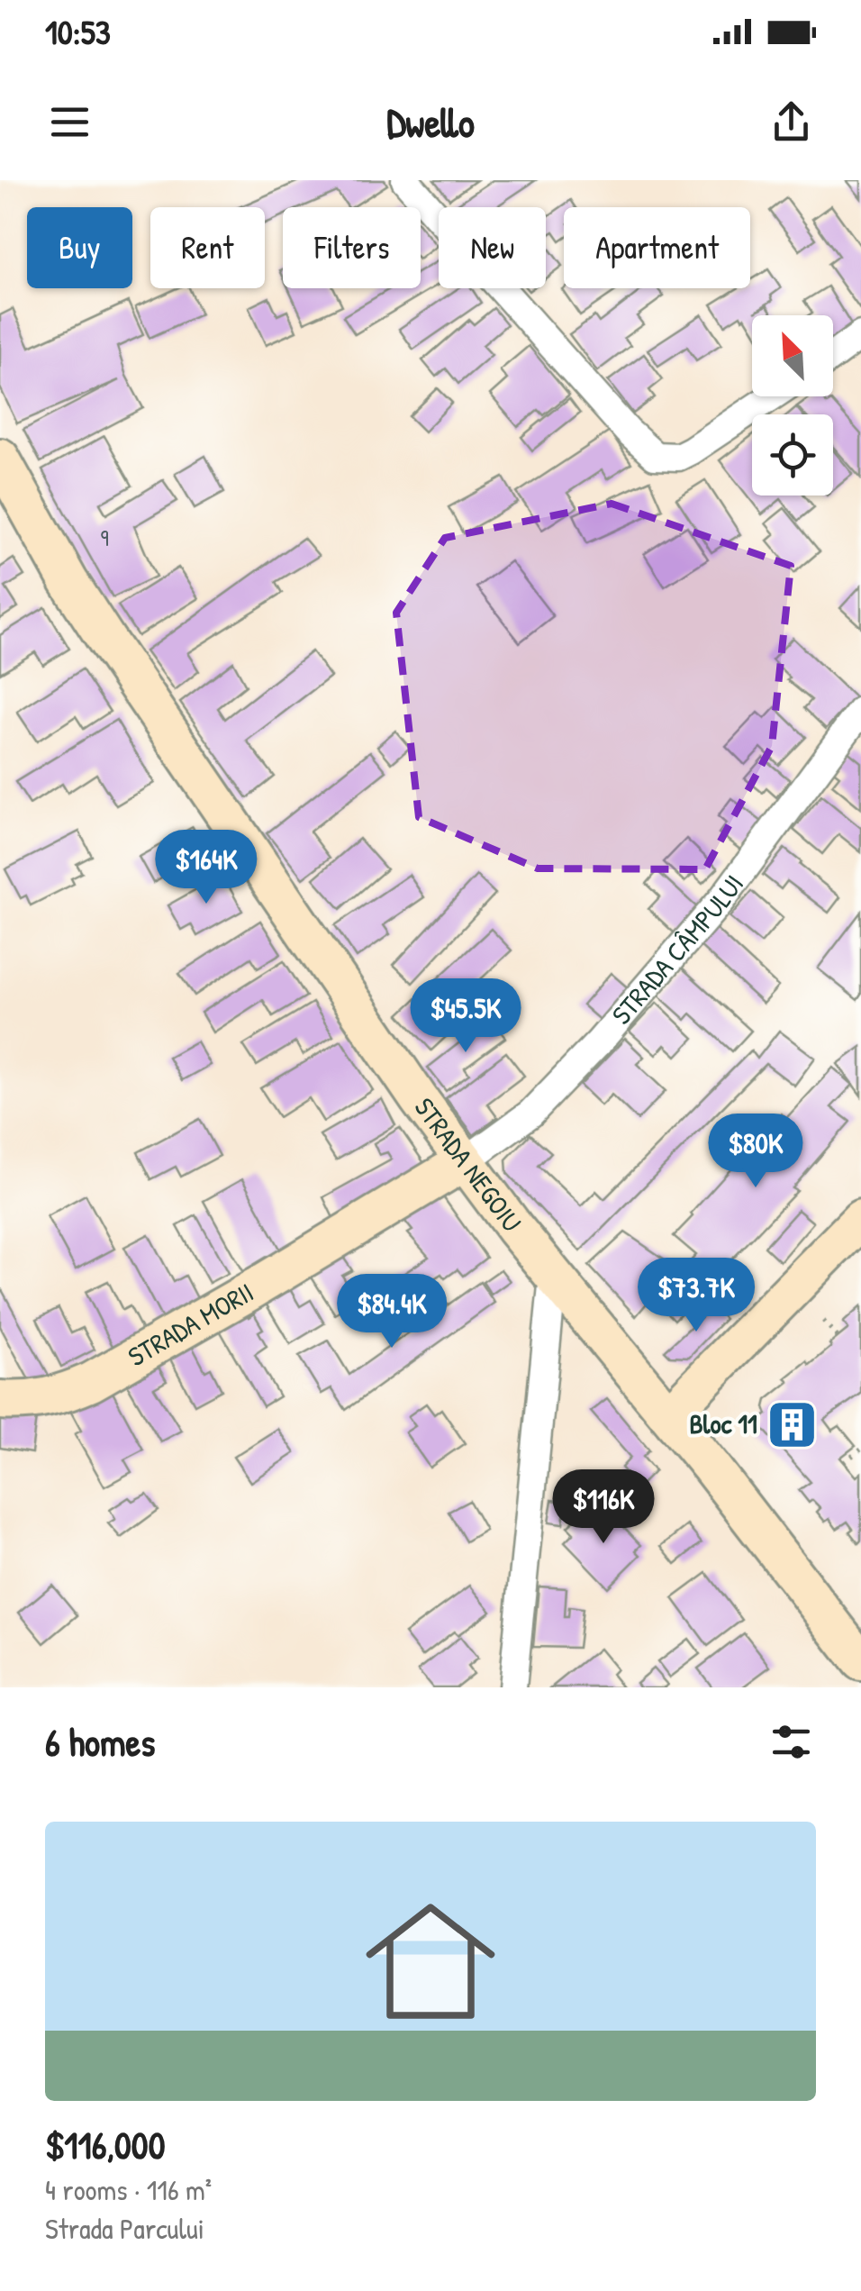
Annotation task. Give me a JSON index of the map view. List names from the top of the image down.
{
  "streets": {
    "main road": ["STRADA NEGOIU", "STRADA MORII"],
    "street": ["STRADA CÂMPULUI"]
  },
  "crossings": [
    ["STRADA CÂMPULUI", "STRADA NEGOIU"],
    ["STRADA CÂMPULUI", "STRADA MORII"],
    ["STRADA NEGOIU", "STRADA MORII"]
  ],
  "places": {
    "building": ["Bloc 11"]
  },
  "house_numbers": ["9"],
  "north": "top left",
  "page": {
    "status": "10:53",
    "header": "Dwello",
    "chip": [
      "Buy",
      "Rent",
      "Filters",
      "New",
      "Apartment"
    ],
    "price": [
      "$164K",
      "$45.5K",
      "$80K",
      "$73.7K",
      "$84.4K",
      "$116K"
    ],
    "heading": "6 homes",
    "list": [
      {
        "name": "$116,000",
        "note": "4 rooms · 116 m² · Strada Parcului"
      }
    ]
  }
}
